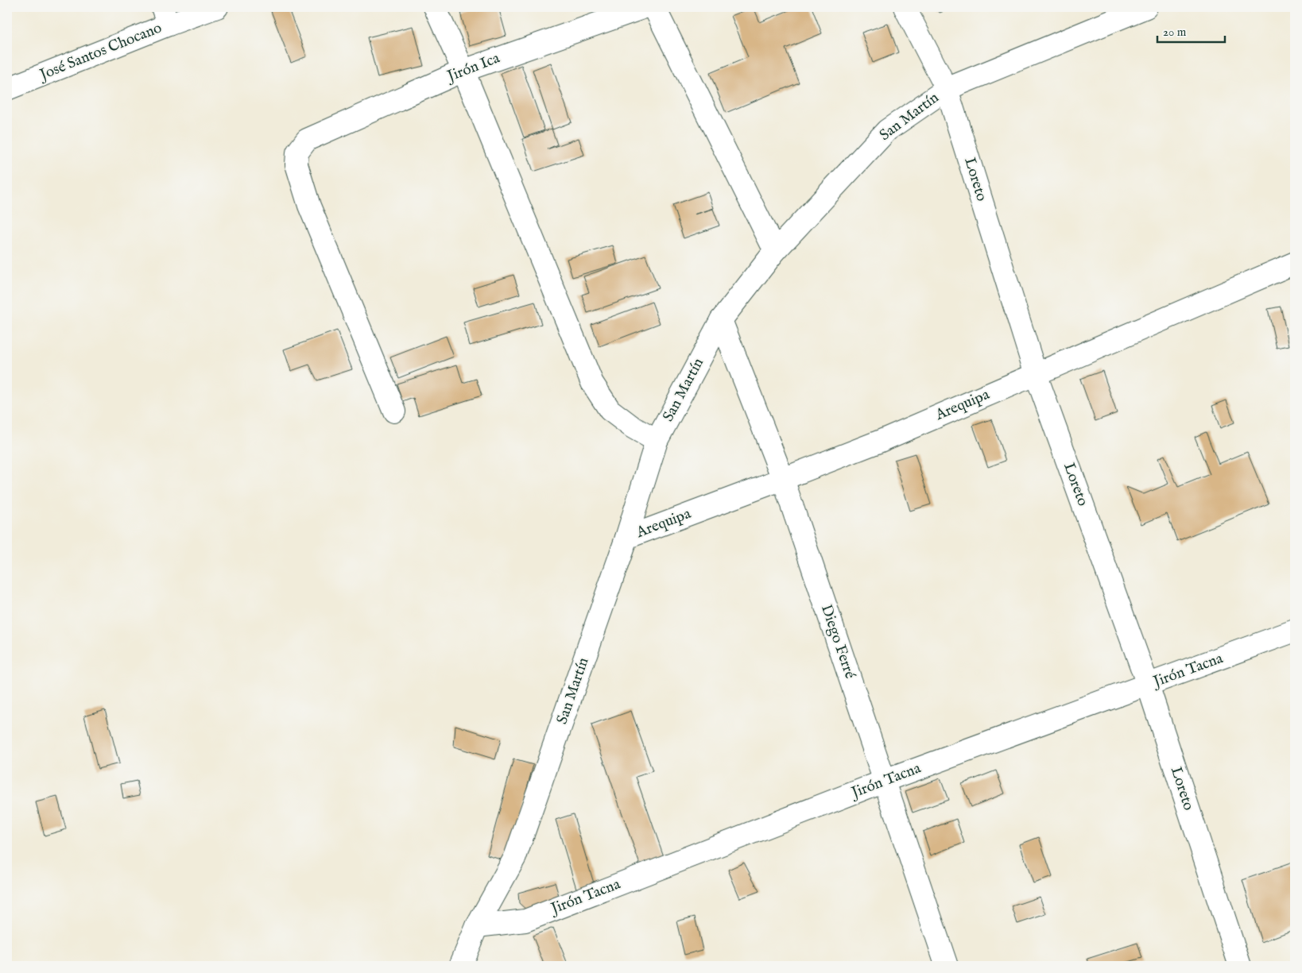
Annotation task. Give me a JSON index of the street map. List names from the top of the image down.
{
  "streets": {
    "street": [
      "José Santos Chocano",
      "Jirón Ica",
      "San Martín",
      "Loreto",
      "Arequipa",
      "Diego Ferré",
      "Jirón Tacna"
    ]
  },
  "crossings": [
    ["San Martín", "Loreto"],
    ["San Martín", "Arequipa"],
    ["San Martín", "Diego Ferré"],
    ["San Martín", "Jirón Tacna"],
    ["Loreto", "Arequipa"],
    ["Loreto", "Jirón Tacna"],
    ["Arequipa", "Diego Ferré"],
    ["Diego Ferré", "Jirón Tacna"]
  ],
  "scale_bar": "20 m"
}
